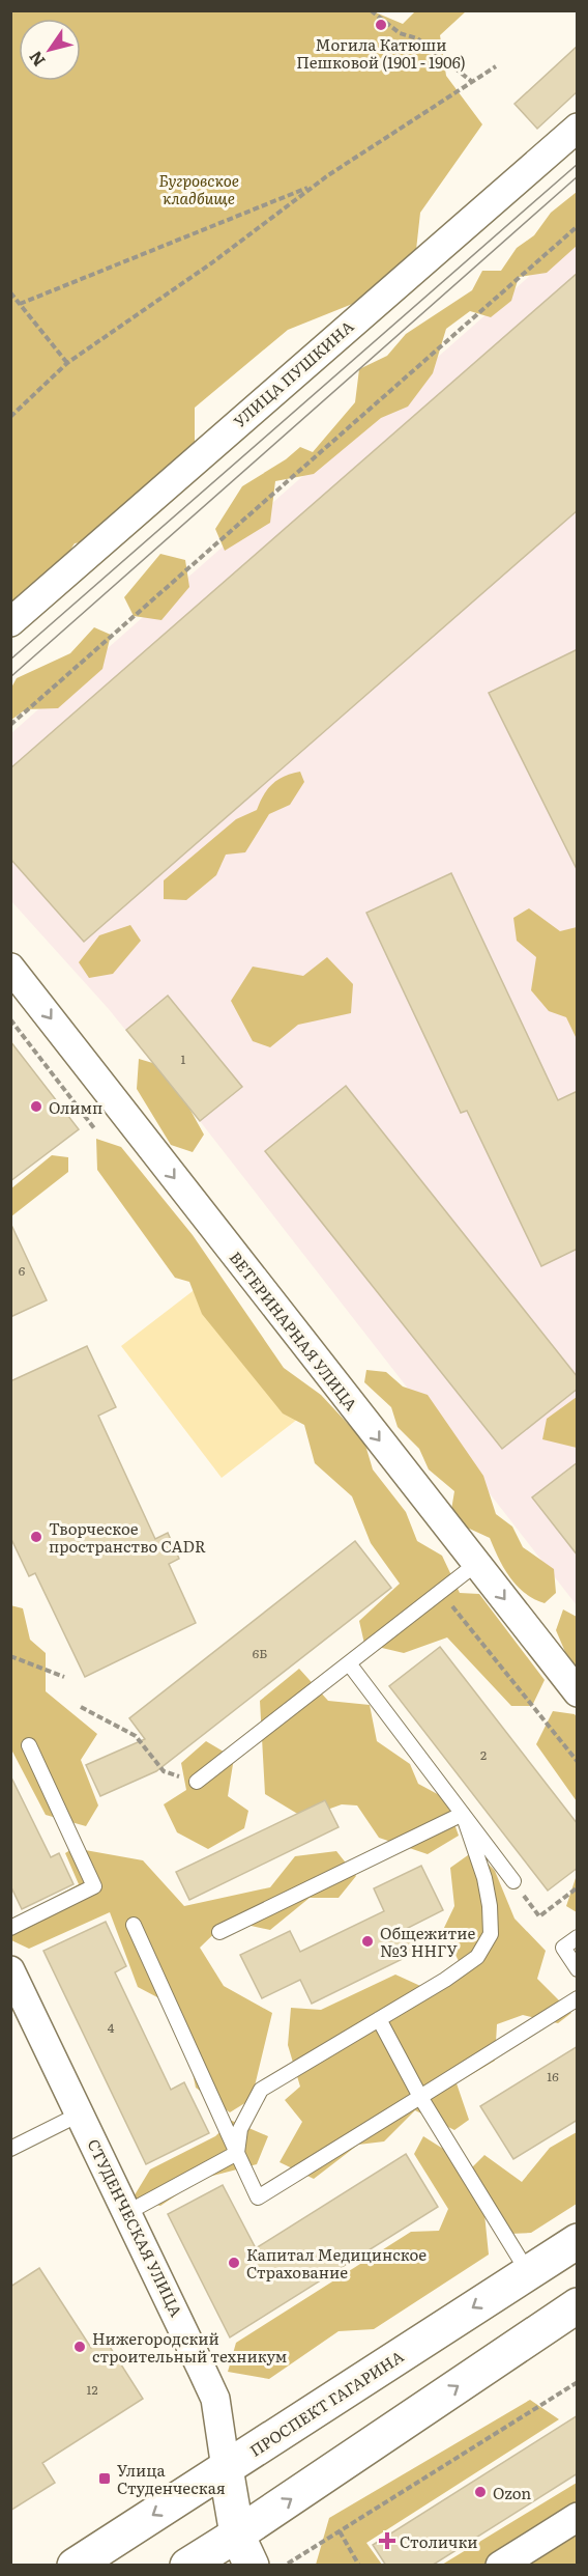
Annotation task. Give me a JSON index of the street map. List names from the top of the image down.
{
  "streets": {
    "main road": ["СТУДЕНЧЕСКАЯ УЛИЦА", "ПРОСПЕКТ ГАГАРИНА"],
    "street": ["УЛИЦА ПУШКИНА", "ВЕТЕРИНАРНАЯ УЛИЦА"]
  },
  "crossings": [
    ["СТУДЕНЧЕСКАЯ УЛИЦА", "ПРОСПЕКТ ГАГАРИНА"]
  ],
  "one_way": ["ВЕТЕРИНАРНАЯ УЛИЦА"],
  "parks": ["Бугровское кладбище"],
  "places": {
    "other": [
      "Могила Катюши Пешковой (1901 - 1906)",
      "Олимп",
      "Творческое пространство CADR",
      "Общежитие №3 ННГУ",
      "Капитал Медицинское Страхование",
      "Нижегородский строительный техникум",
      "Ozon"
    ],
    "transit": ["Улица Студенческая"],
    "health": ["Столички"]
  },
  "house_numbers": [
    "1",
    "6",
    "6Б",
    "2",
    "4",
    "16",
    "12"
  ],
  "north": "bottom left"
}
